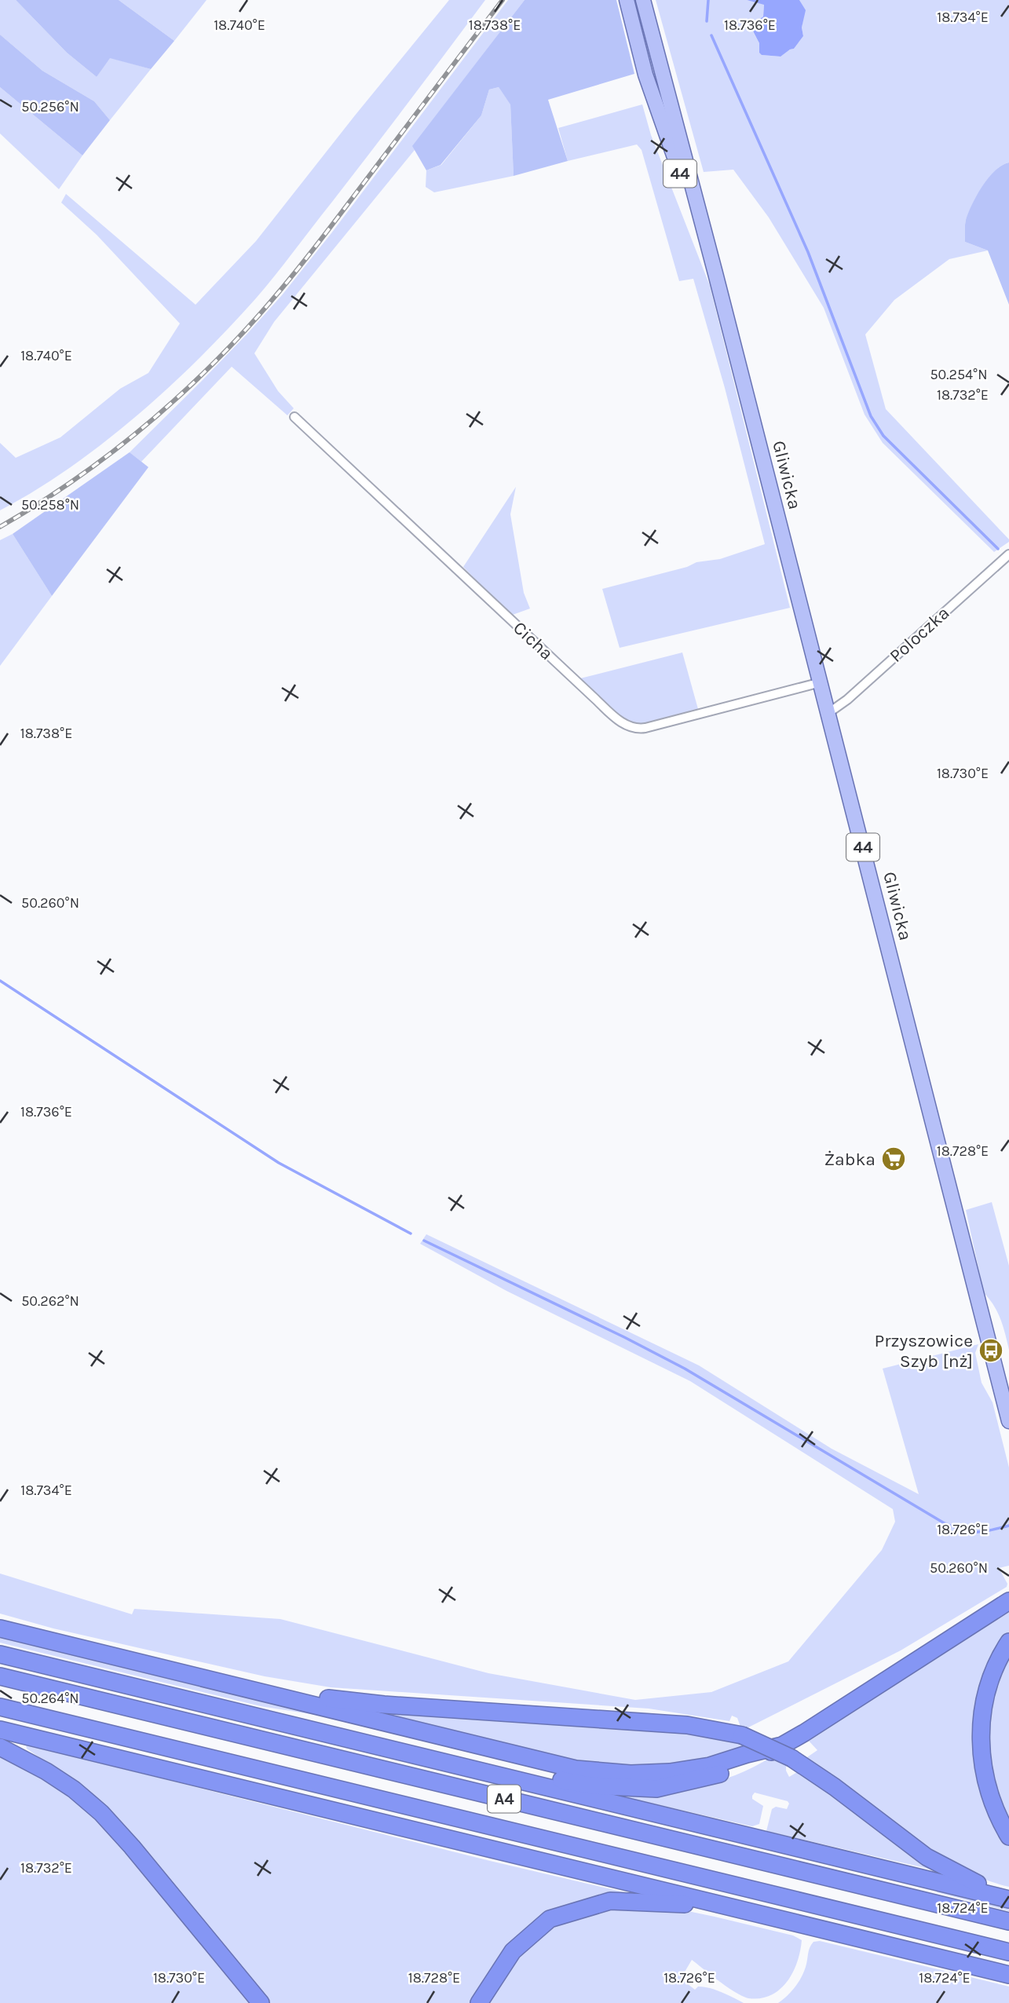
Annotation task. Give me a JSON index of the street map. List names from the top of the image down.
{
  "streets": {
    "highway": ["A4"],
    "main road": ["44", "Gliwicka"],
    "street": ["Poloczka", "Cicha"]
  },
  "crossings": [
    ["Gliwicka", "Poloczka"],
    ["Gliwicka", "Cicha"]
  ],
  "places": {
    "supermarket": ["Żabka"],
    "bus stop": ["Przyszowice Szyb [nż]"]
  },
  "coordinates": [
    "18.734°E",
    "18.740°E",
    "18.738°E",
    "18.736°E",
    "50.256°N",
    "50.254°N",
    "18.732°E",
    "50.258°N",
    "18.730°E",
    "50.260°N",
    "18.728°E",
    "50.262°N",
    "18.726°E",
    "50.264°N",
    "18.724°E"
  ]
}
